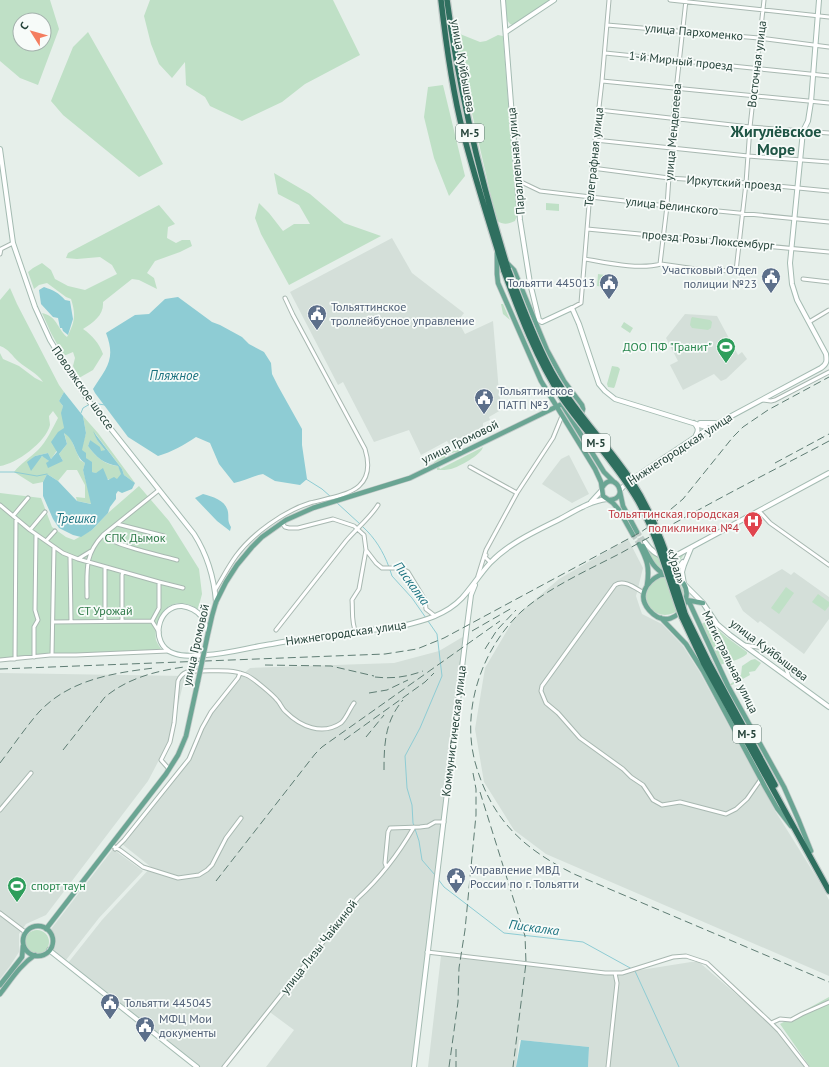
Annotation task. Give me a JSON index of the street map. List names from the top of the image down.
{
  "streets": {
    "highway": [
      "улица Куйбышева",
      "М-5",
      "«Урал»",
      "Магистральная улица"
    ],
    "main road": [
      "Параллельная улица",
      "Поволжское шоссе",
      "улица Громовой",
      "Нижнегородская улица",
      "Коммунистическая улица"
    ],
    "street": [
      "улица Пархоменко",
      "1-й Мирный проезд",
      "Восточная улица",
      "улица Менделеева",
      "Телеграфная улица",
      "Иркутский проезд",
      "улица Белинского",
      "проезд Розы Люксембург",
      "улица Лизы Чайкиной"
    ]
  },
  "crossings": [
    ["улица Пархоменко", "Восточная улица"],
    ["улица Пархоменко", "улица Менделеева"],
    ["улица Пархоменко", "Телеграфная улица"],
    ["1-й Мирный проезд", "Восточная улица"],
    ["1-й Мирный проезд", "улица Менделеева"],
    ["1-й Мирный проезд", "Телеграфная улица"],
    ["Восточная улица", "улица Менделеева"],
    ["Восточная улица", "Иркутский проезд"],
    ["Восточная улица", "улица Белинского"],
    ["Восточная улица", "проезд Розы Люксембург"],
    ["улица Куйбышева", "М-5"],
    ["улица Куйбышева", "улица Громовой"],
    ["улица Куйбышева", "Нижнегородская улица"],
    ["улица Куйбышева", "«Урал»"],
    ["улица Куйбышева", "Магистральная улица"],
    ["улица Куйбышева", "Коммунистическая улица"],
    ["улица Менделеева", "Иркутский проезд"],
    ["улица Менделеева", "улица Белинского"],
    ["улица Менделеева", "проезд Розы Люксембург"],
    ["М-5", "«Урал»"],
    ["Телеграфная улица", "Параллельная улица"],
    ["Телеграфная улица", "Иркутский проезд"],
    ["Телеграфная улица", "улица Белинского"],
    ["Телеграфная улица", "проезд Розы Люксембург"],
    ["Телеграфная улица", "Нижнегородская улица"],
    ["Параллельная улица", "улица Белинского"],
    ["Параллельная улица", "Нижнегородская улица"],
    ["Поволжское шоссе", "улица Громовой"],
    ["Нижнегородская улица", "Коммунистическая улица"],
    ["«Урал»", "Магистральная улица"]
  ],
  "districts": ["Жигулёвское Море"],
  "water": ["Пляжное", "Трешка", "Пискалка"],
  "parks": ["СПК Дымок", "СТ Урожай"],
  "places": {
    "public building": [
      "Участковый Отдел полиции №23",
      "Тольятти 445013",
      "Тольяттинское троллейбусное управление",
      "Тольяттинское ПАТП №3",
      "Управление МВД России по г. Тольятти",
      "Тольятти 445045",
      "МФЦ Мои документы"
    ],
    "sports": ["ДОО ПФ \"Гранит\"", "спорт таун"],
    "hospital": ["Тольяттинская городская поликлиника №4"]
  },
  "north": "top left"
}
